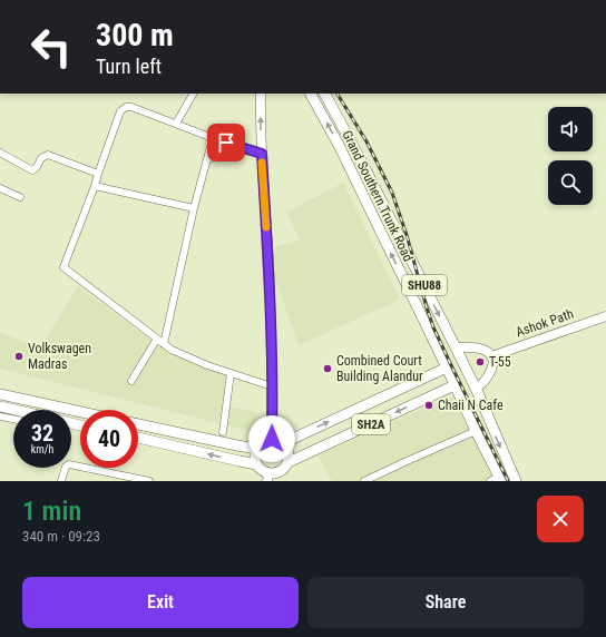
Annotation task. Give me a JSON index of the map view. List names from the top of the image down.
{
  "streets": {
    "main road": ["Grand Southern Trunk Road", "SHU88", "SH2A"],
    "street": ["Ashok Path"]
  },
  "crossings": [
    ["Grand Southern Trunk Road", "SH2A"]
  ],
  "places": [
    "Volkswagen Madras",
    "T-55",
    "Combined Court Building Alandur",
    "Chaii N Cafe"
  ],
  "page": {
    "turn": ["300 m", "Turn left"],
    "speed": "32 km/h",
    "limit": "40",
    "heading": ["1 min", "340 m · 09:23"],
    "buttons": ["Exit", "Share"]
  }
}
